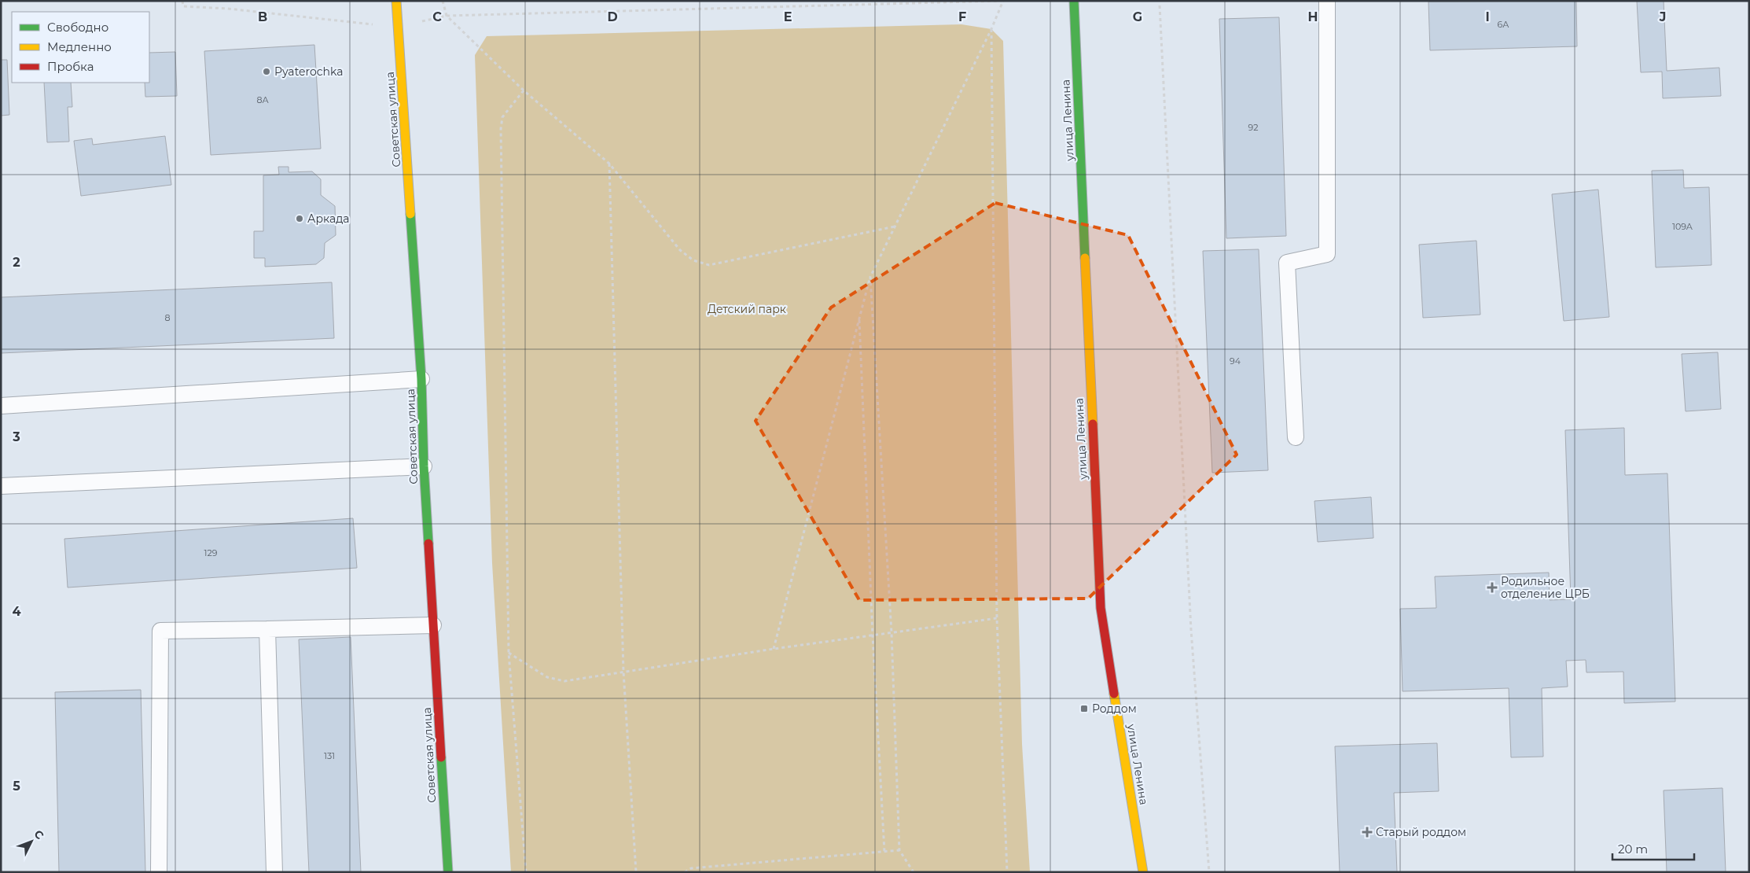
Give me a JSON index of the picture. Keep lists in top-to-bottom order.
{
  "streets": {
    "street": ["Советская улица", "улица Ленина"]
  },
  "parks": ["Детский парк"],
  "places": {
    "other": ["Pyaterochka", "Аркада"],
    "health": ["Родильное отделение ЦРБ", "Старый роддом"],
    "transit": ["Роддом"]
  },
  "house_numbers": [
    "6А",
    "8А",
    "92",
    "109А",
    "8",
    "94",
    "129",
    "131"
  ],
  "legend": ["Свободно", "Медленно", "Пробка"],
  "scale_bar": "20 m",
  "north": "top right",
  "grid": {
    "columns": [
      "B",
      "C",
      "D",
      "E",
      "F",
      "G",
      "H",
      "I",
      "J"
    ],
    "rows": [
      "2",
      "3",
      "4",
      "5"
    ]
  }
}
